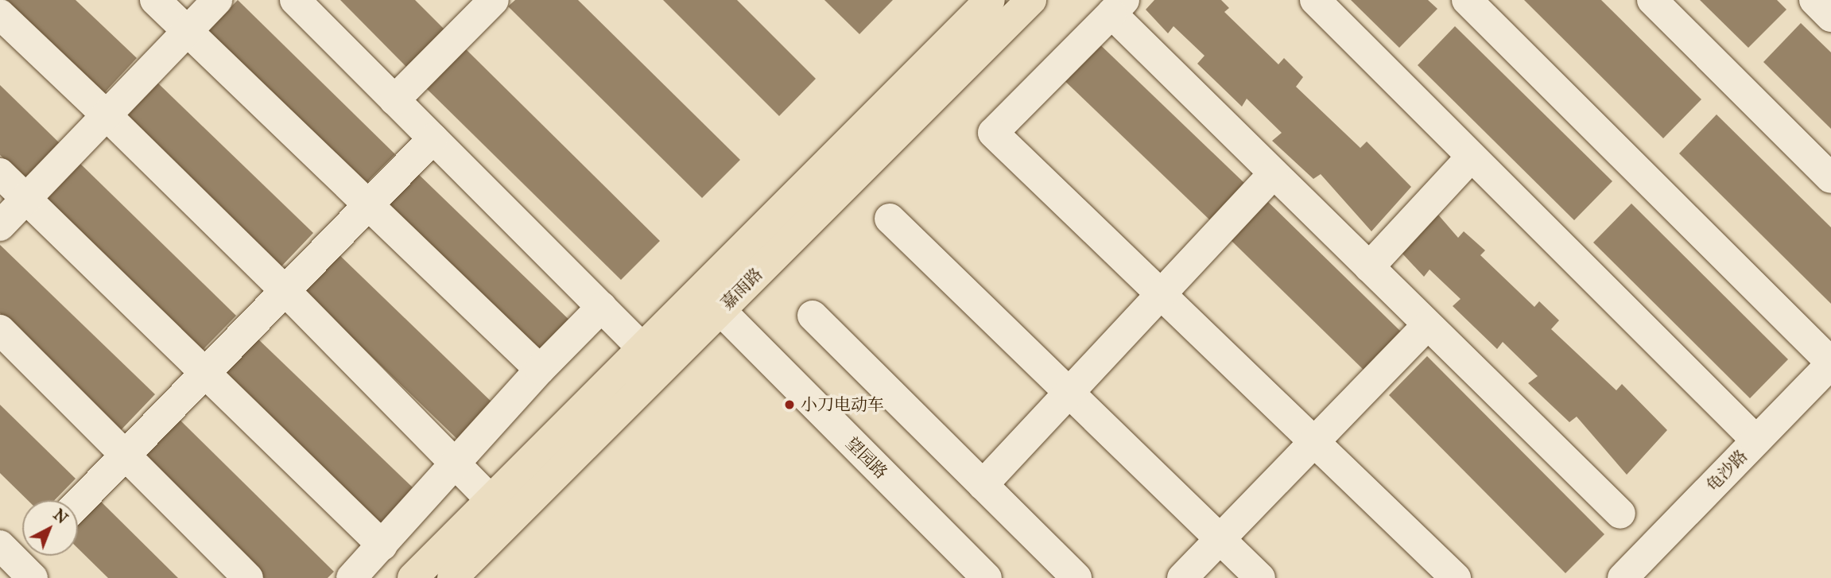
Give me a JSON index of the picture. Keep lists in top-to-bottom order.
{
  "streets": {
    "main road": ["嘉雨路"],
    "street": ["望园路", "龟沙路"]
  },
  "crossings": [
    ["嘉雨路", "望园路"]
  ],
  "places": ["小刀电动车"],
  "north": "top right"
}
